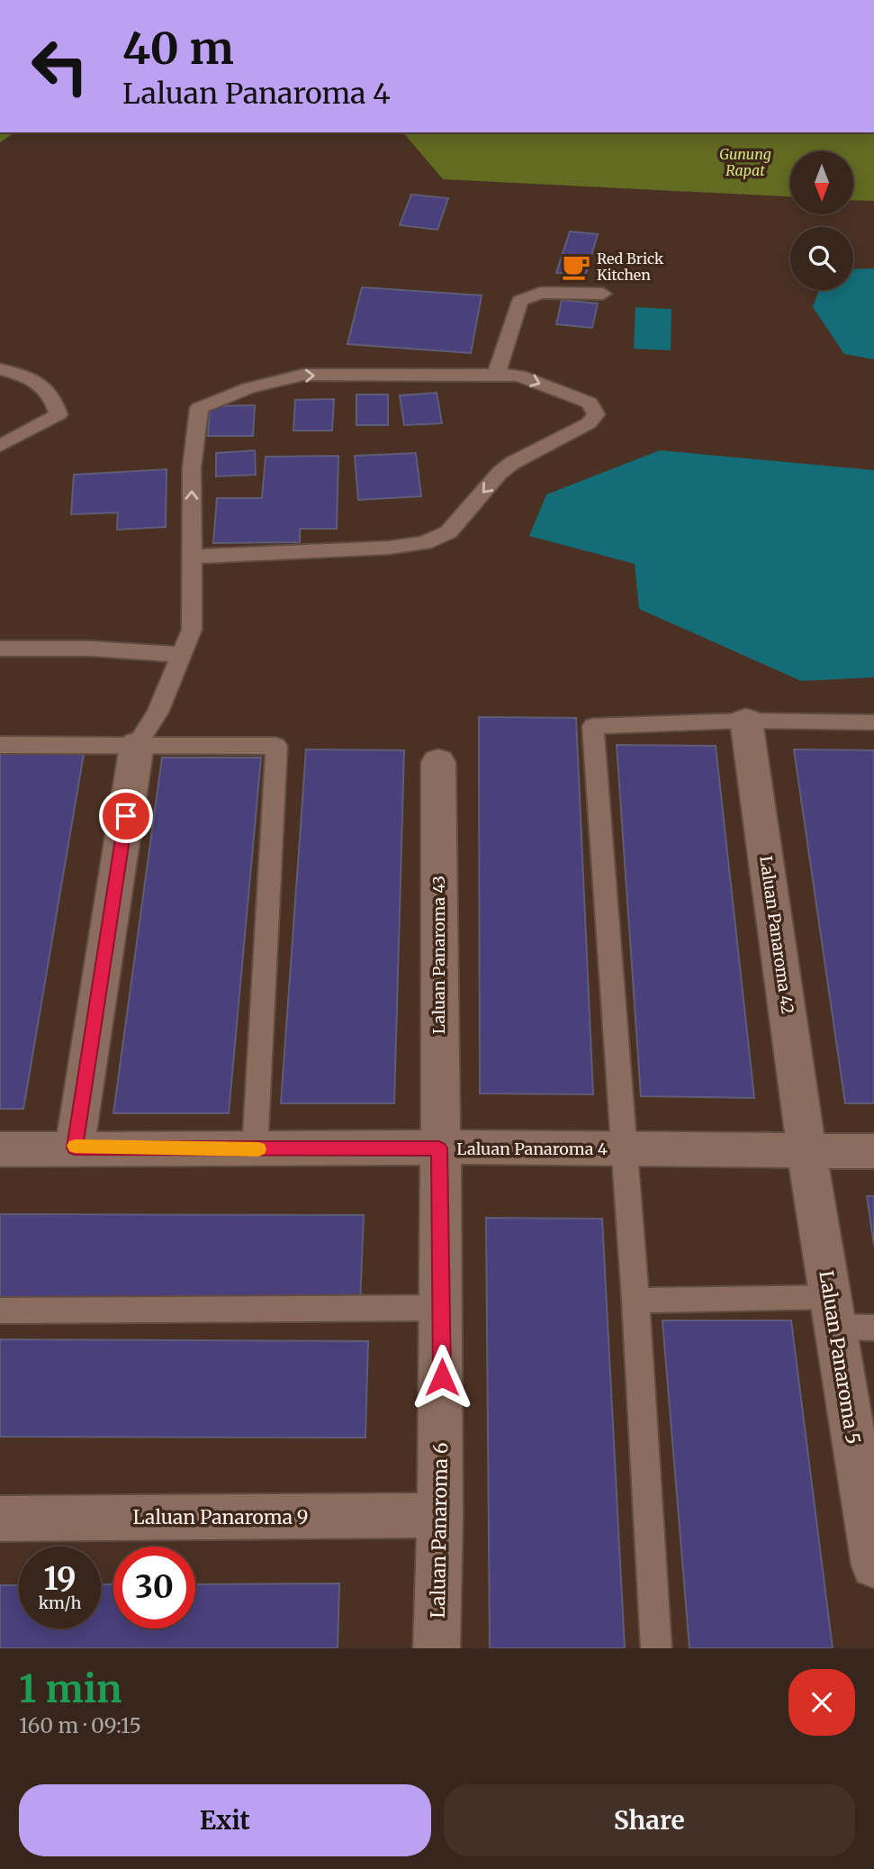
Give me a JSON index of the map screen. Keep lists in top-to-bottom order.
{
  "streets": {
    "street": [
      "Laluan Panaroma 42",
      "Laluan Panaroma 43",
      "Laluan Panaroma 4",
      "Laluan Panaroma 5",
      "Laluan Panaroma 9",
      "Laluan Panaroma 6"
    ]
  },
  "crossings": [
    ["Laluan Panaroma 42", "Laluan Panaroma 4"],
    ["Laluan Panaroma 42", "Laluan Panaroma 5"],
    ["Laluan Panaroma 43", "Laluan Panaroma 4"],
    ["Laluan Panaroma 43", "Laluan Panaroma 6"],
    ["Laluan Panaroma 4", "Laluan Panaroma 5"],
    ["Laluan Panaroma 4", "Laluan Panaroma 6"],
    ["Laluan Panaroma 9", "Laluan Panaroma 6"]
  ],
  "parks": ["Gunung Rapat"],
  "places": {
    "cafe": ["Red Brick Kitchen"]
  },
  "north": "bottom",
  "page": {
    "turn": ["40 m", "Laluan Panaroma 4"],
    "speed": "19 km/h",
    "limit": "30",
    "heading": ["1 min", "160 m · 09:15"],
    "buttons": ["Exit", "Share"]
  }
}
